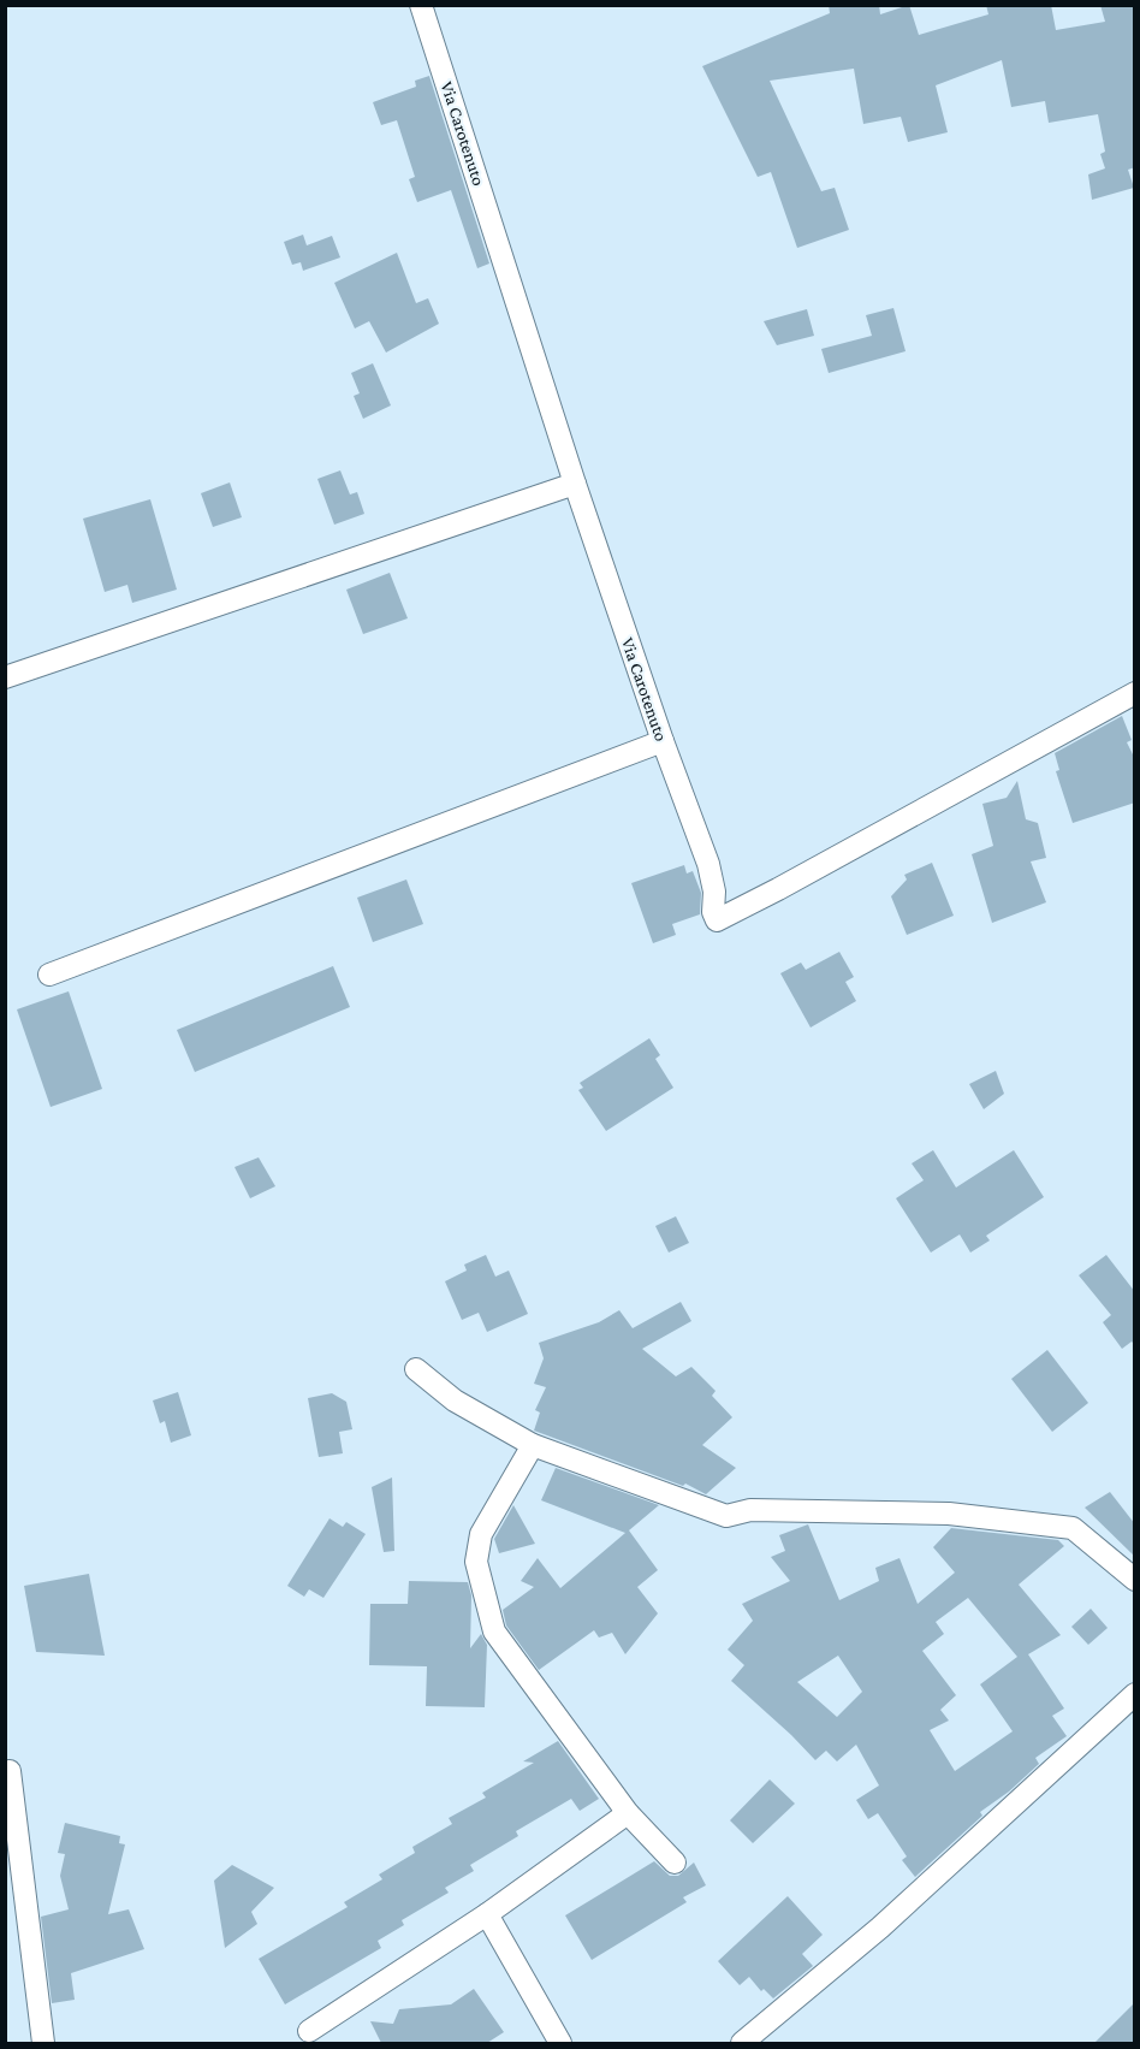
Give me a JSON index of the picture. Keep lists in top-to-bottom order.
{
  "streets": {
    "street": ["Via Carotenuto"]
  }
}
